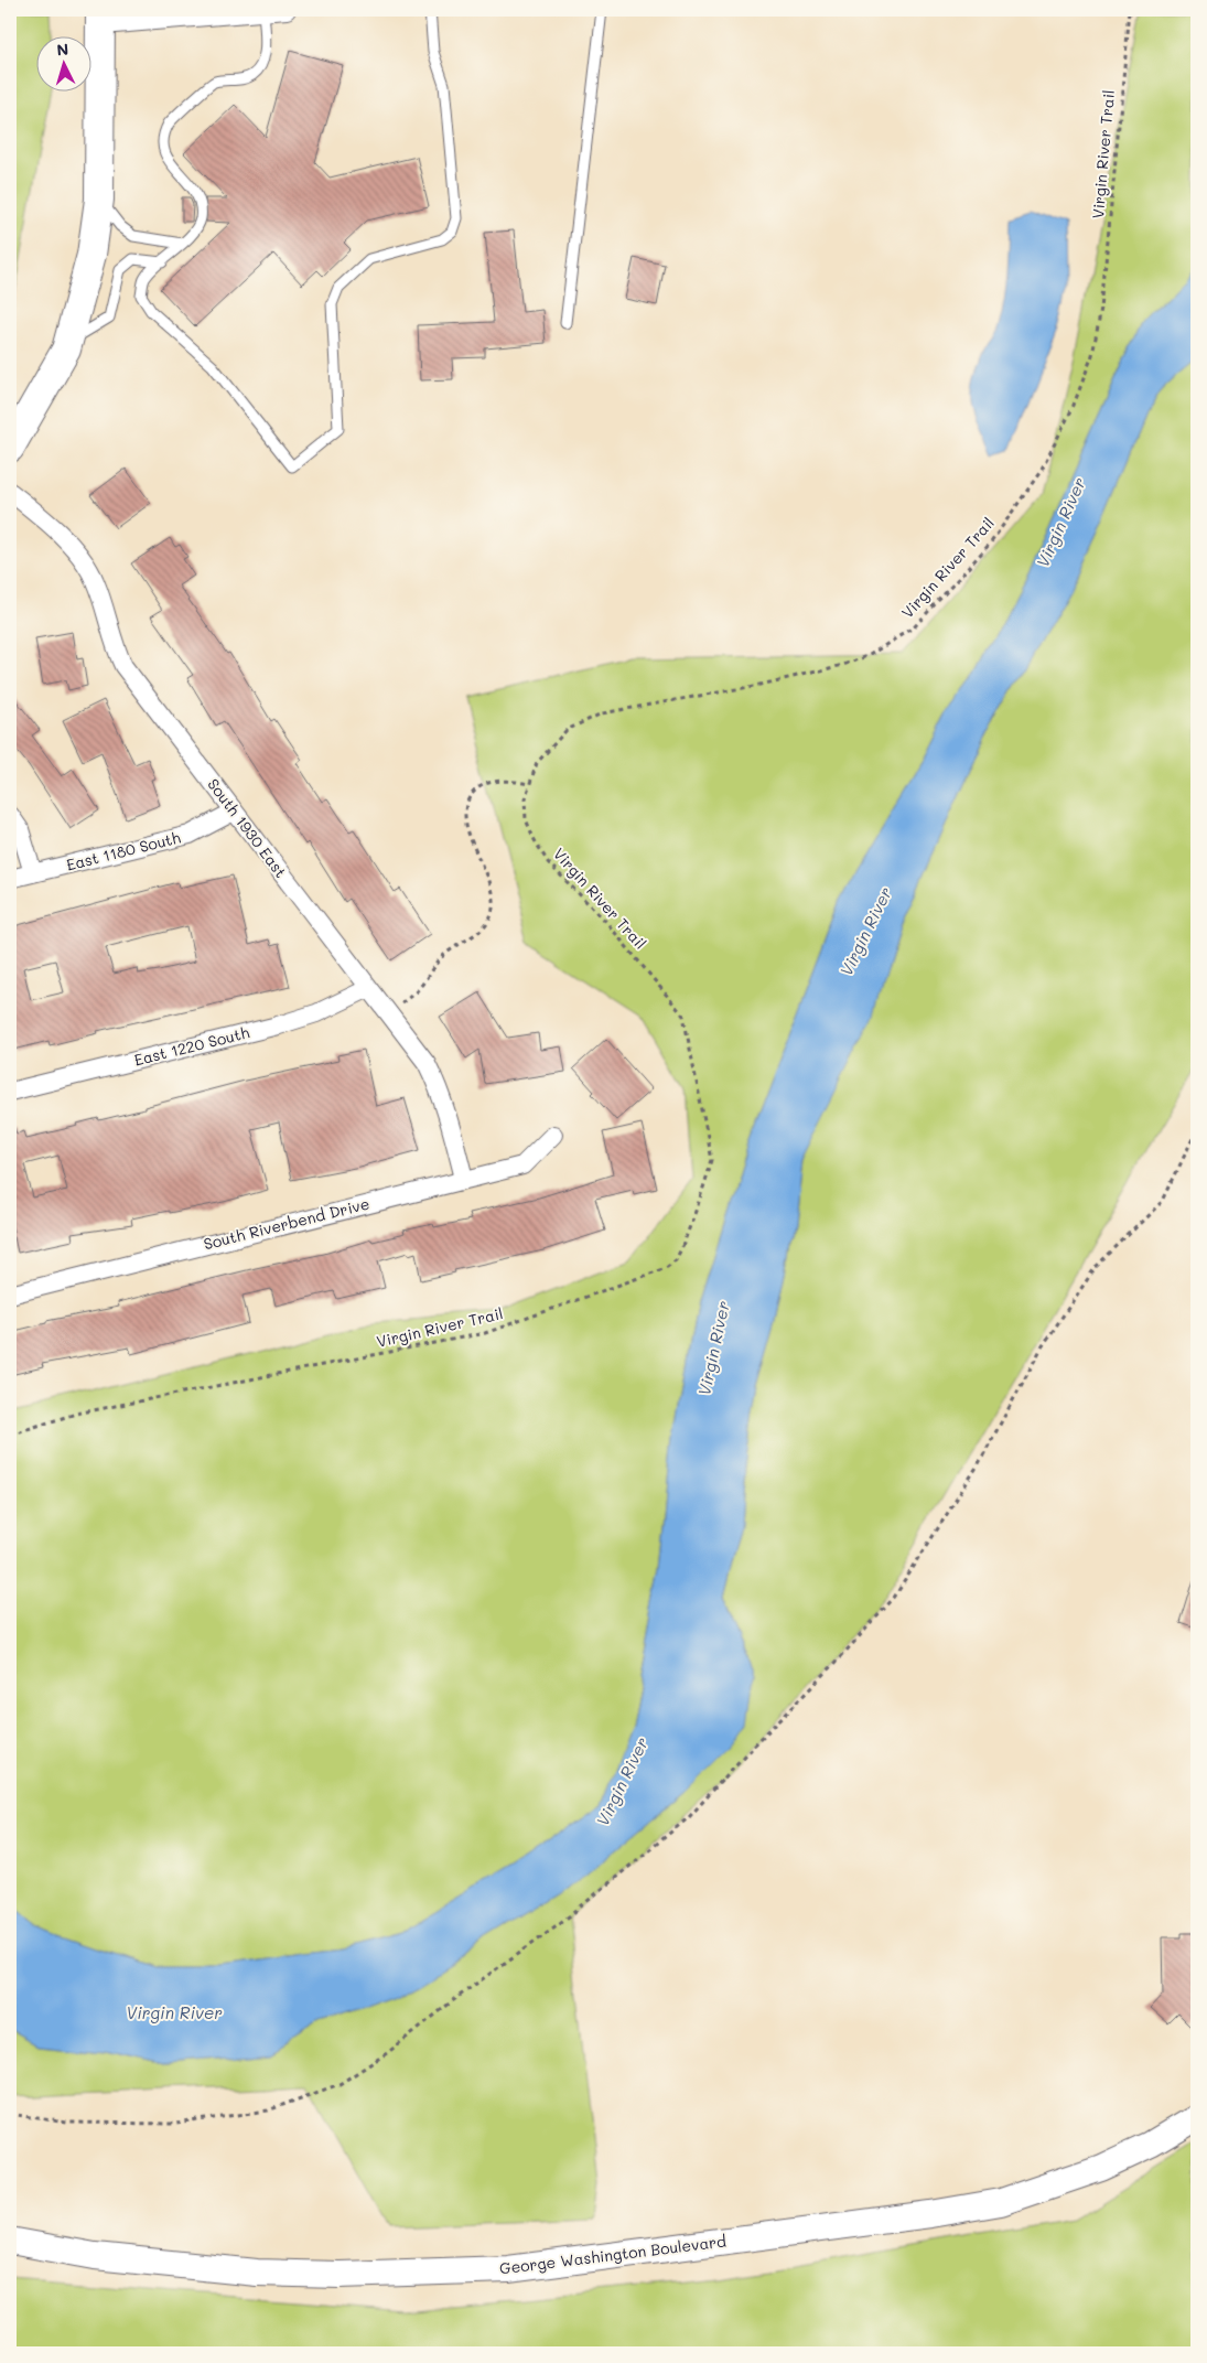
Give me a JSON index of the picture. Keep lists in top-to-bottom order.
{
  "streets": {
    "main road": ["George Washington Boulevard"],
    "street": [
      "South 1930 East",
      "East 1180 South",
      "East 1220 South",
      "South Riverbend Drive"
    ],
    "path": ["Virgin River Trail"]
  },
  "crossings": [
    ["South 1930 East", "East 1180 South"],
    ["South 1930 East", "East 1220 South"],
    ["South 1930 East", "South Riverbend Drive"]
  ],
  "water": ["Virgin River"],
  "north": "top"
}
